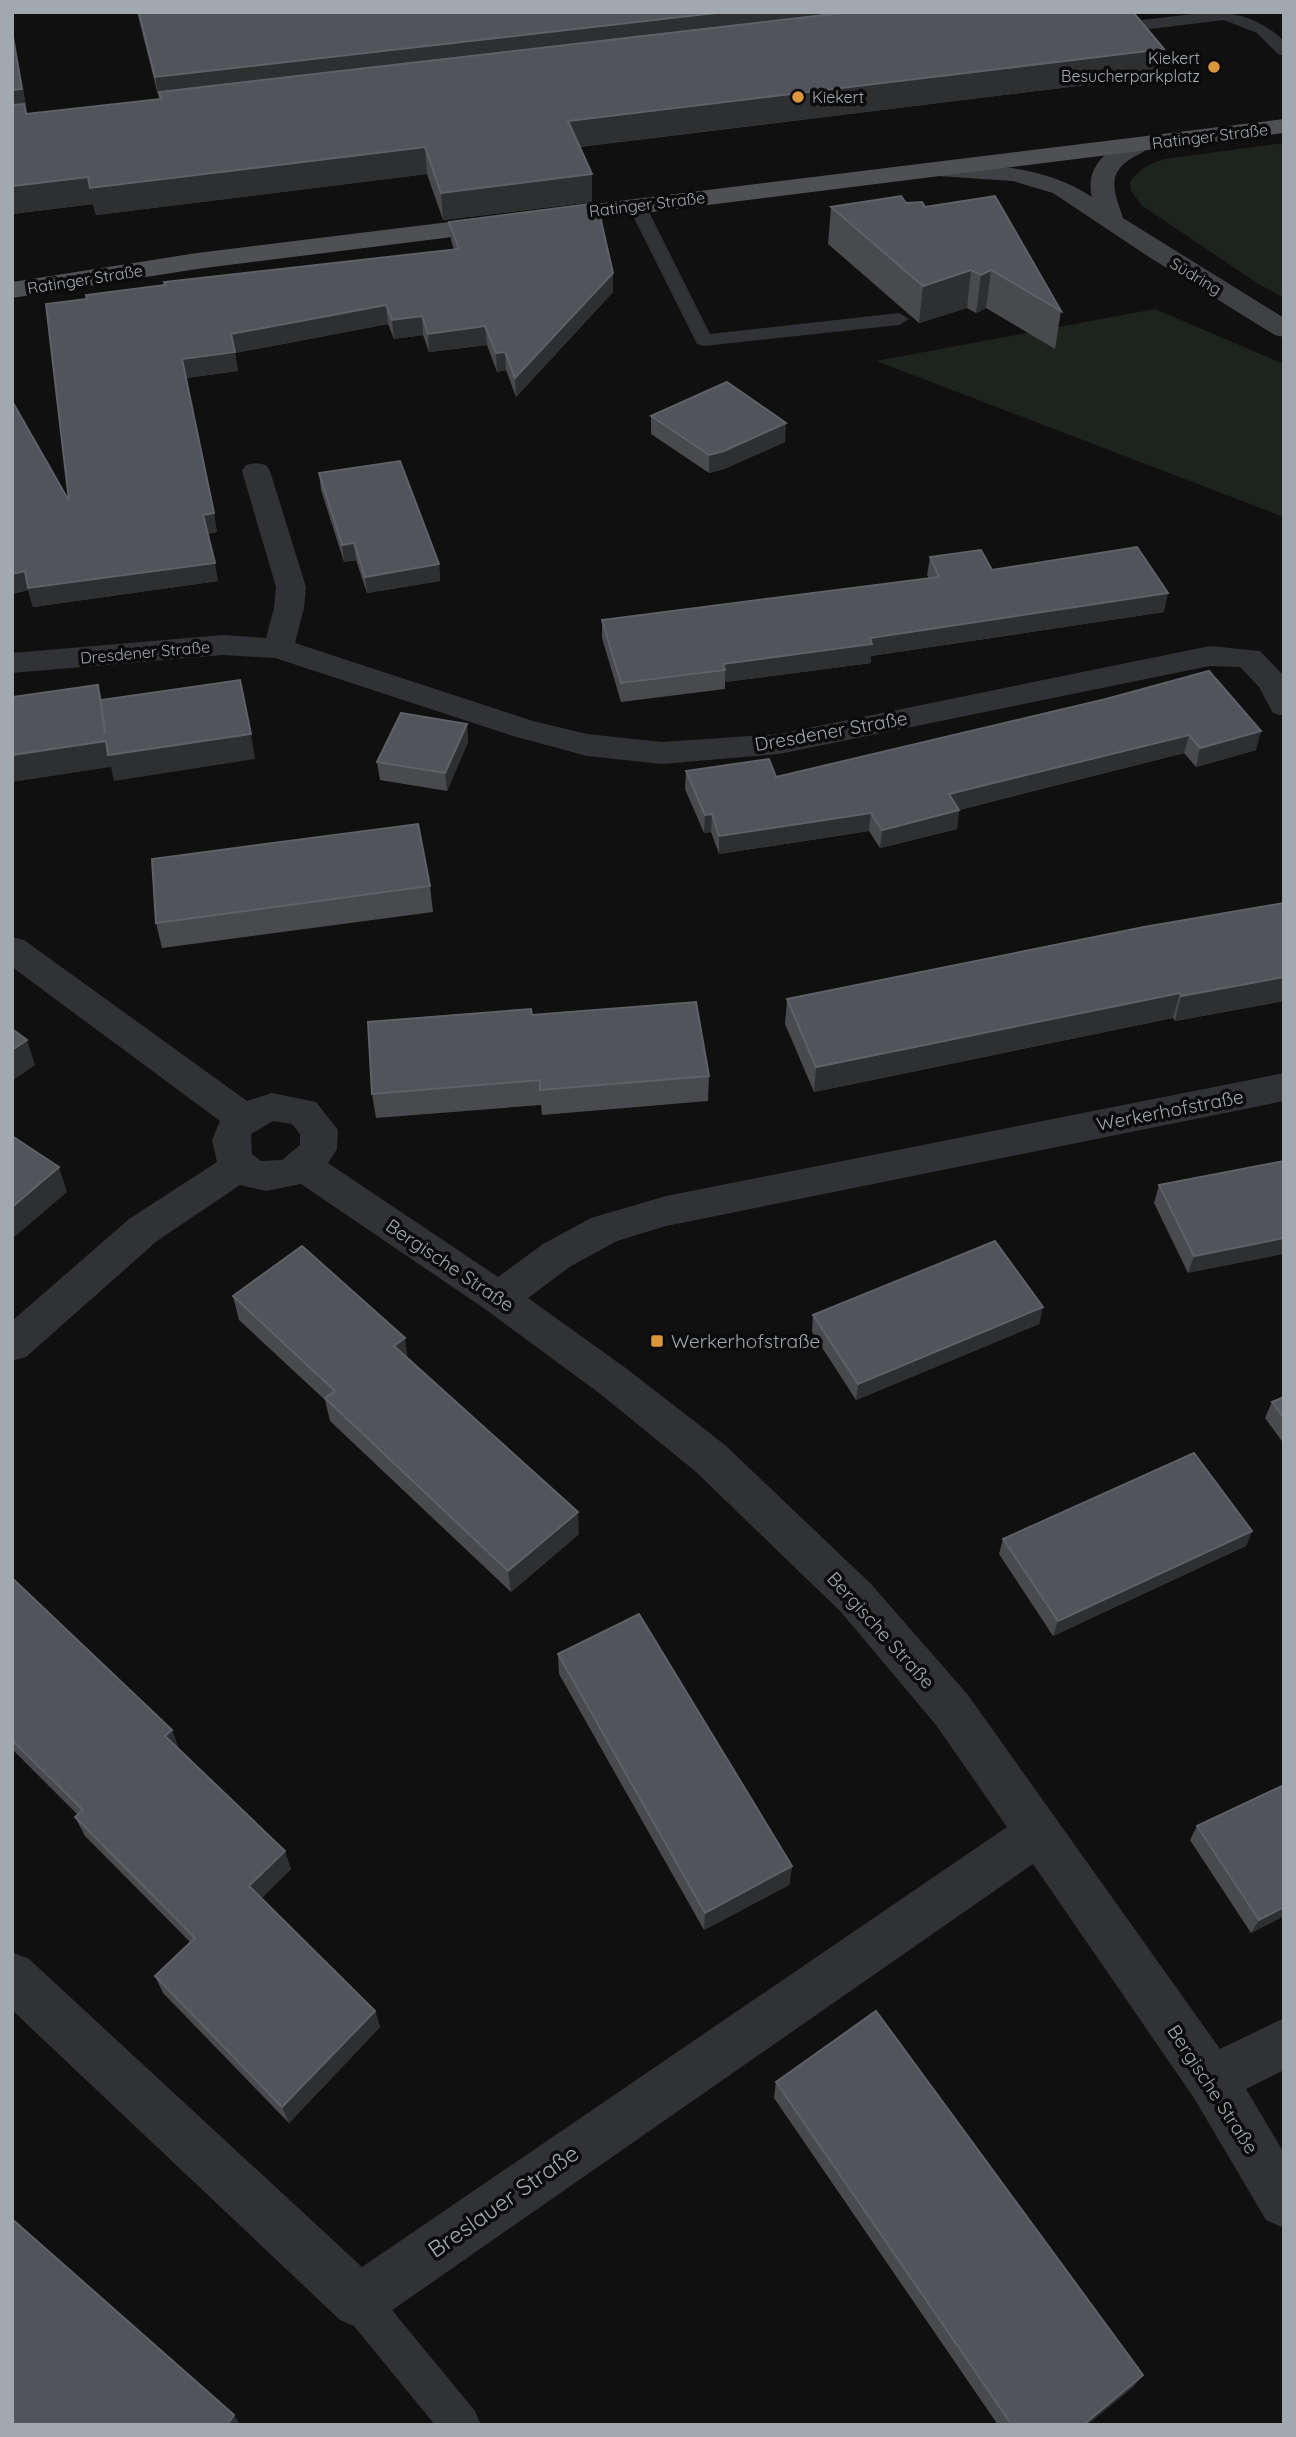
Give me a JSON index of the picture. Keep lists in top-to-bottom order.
{
  "streets": {
    "main road": ["Ratinger Straße"],
    "street": [
      "Südring",
      "Dresdener Straße",
      "Werkerhofstraße",
      "Bergische Straße",
      "Breslauer Straße"
    ]
  },
  "crossings": [
    ["Ratinger Straße", "Südring"],
    ["Werkerhofstraße", "Bergische Straße"],
    ["Bergische Straße", "Breslauer Straße"]
  ],
  "places": {
    "other": ["Kiekert Besucherparkplatz", "Kiekert"],
    "transit": ["Werkerhofstraße"]
  }
}
